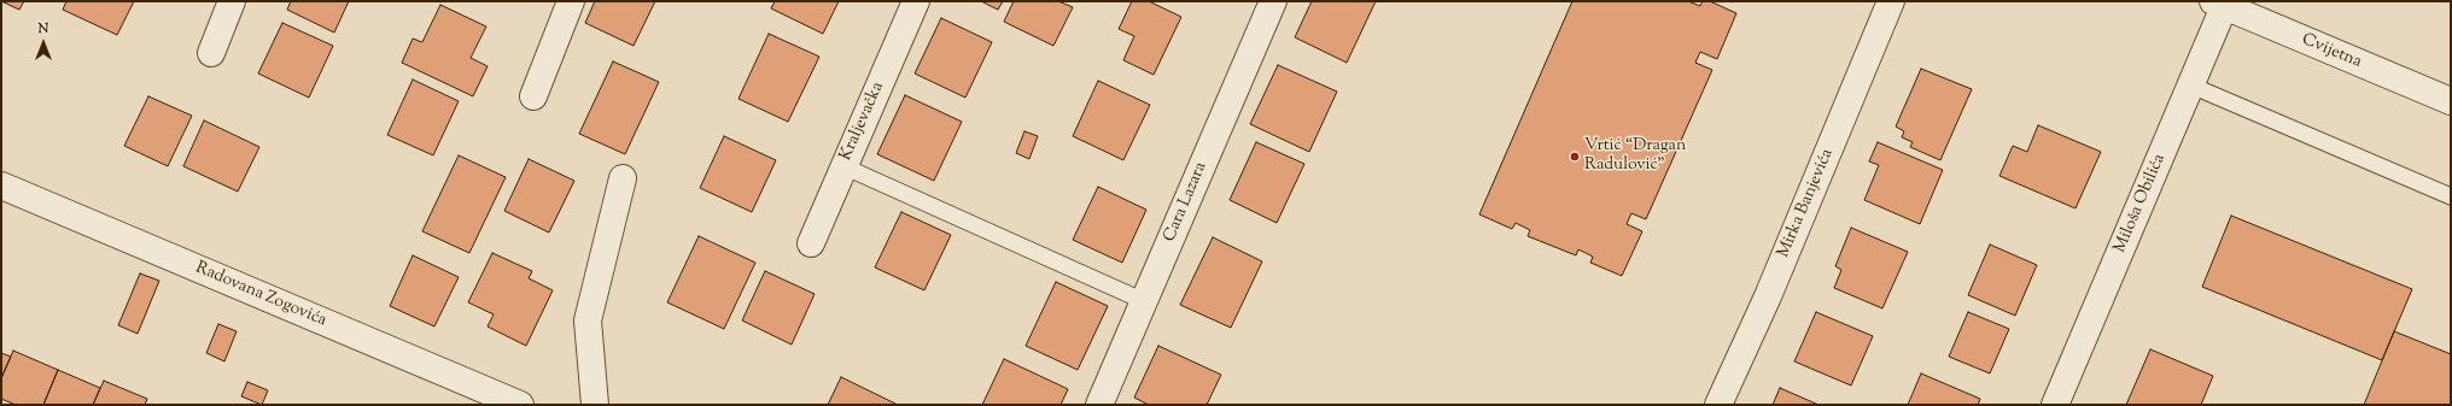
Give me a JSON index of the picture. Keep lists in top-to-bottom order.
{
  "streets": {
    "street": [
      "Cvijetna",
      "Kraljevačka",
      "Cara Lazara",
      "Mirka Banjevića",
      "Miloša Obilića",
      "Radovana Zogovića"
    ]
  },
  "crossings": [
    ["Cvijetna", "Miloša Obilića"]
  ],
  "places": ["Vrtić “Dragan Radulović”"],
  "north": "top"
}
